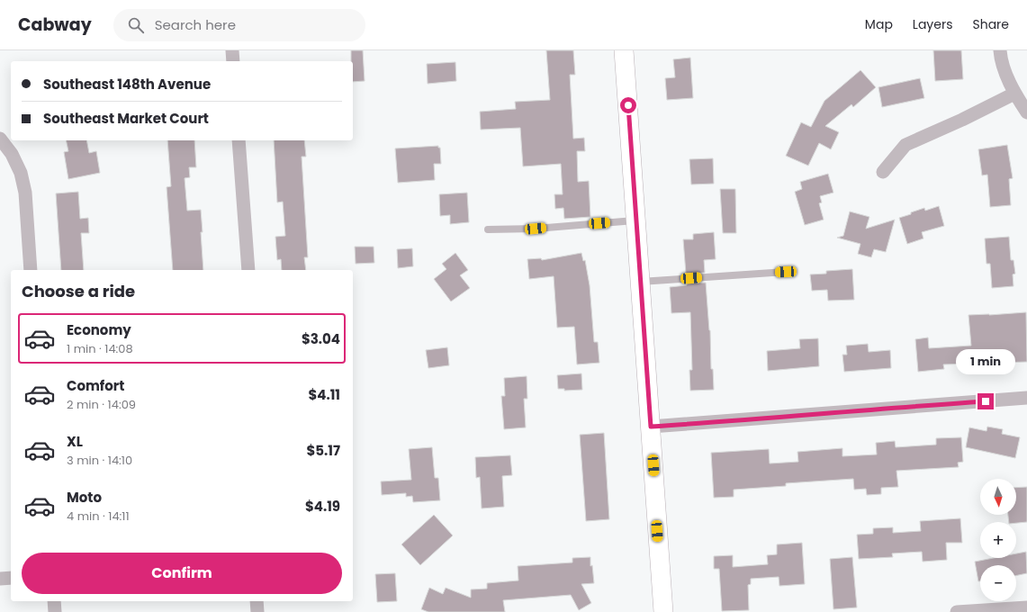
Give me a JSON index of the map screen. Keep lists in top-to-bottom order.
{
  "north": "bottom",
  "page": {
    "header": "Cabway",
    "search": "Search here",
    "nav": ["Map", "Layers", "Share"],
    "banner": ["Southeast 148th Avenue", "Southeast Market Court"],
    "heading": "Choose a ride",
    "list": [
      {
        "name": "Economy",
        "note": "1 min · 14:08",
        "value": "$3.04"
      },
      {
        "name": "Comfort",
        "note": "2 min · 14:09",
        "value": "$4.11"
      },
      {
        "name": "XL",
        "note": "3 min · 14:10",
        "value": "$5.17"
      },
      {
        "name": "Moto",
        "note": "4 min · 14:11",
        "value": "$4.19"
      }
    ],
    "bubble": "1 min",
    "map_buttons": ["+", "−"],
    "buttons": "Confirm"
  }
}
